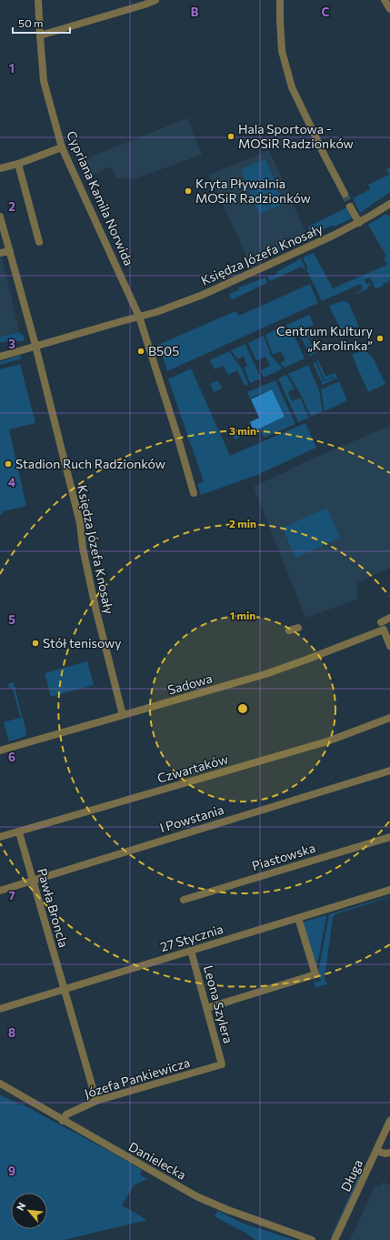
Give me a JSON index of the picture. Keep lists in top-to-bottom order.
{
  "streets": {
    "street": [
      "Cypriana Kamila Norwida",
      "Księdza Józefa Knosały",
      "Sadowa",
      "Czwartaków",
      "I Powstania",
      "Piastowska",
      "Pawła Broncla",
      "27 Stycznia",
      "Leona Szylera",
      "Józefa Pankiewicza",
      "Danielecka",
      "Długa"
    ]
  },
  "crossings": [
    ["Cypriana Kamila Norwida", "Księdza Józefa Knosały"],
    ["Księdza Józefa Knosały", "Sadowa"],
    ["Czwartaków", "Pawła Broncla"],
    ["I Powstania", "Pawła Broncla"],
    ["Pawła Broncla", "27 Stycznia"],
    ["Pawła Broncla", "Józefa Pankiewicza"],
    ["27 Stycznia", "Leona Szylera"],
    ["Leona Szylera", "Józefa Pankiewicza"],
    ["Józefa Pankiewicza", "Danielecka"]
  ],
  "places": [
    "Hala Sportowa - MOSiR Radzionków",
    "Kryta Pływalnia MOSiR Radzionków",
    "Centrum Kultury „Karolinka”",
    "B505",
    "Stadion Ruch Radzionków",
    "Stół tenisowy"
  ],
  "scale_bar": "50 m",
  "north": "top left",
  "grid": {
    "columns": ["B", "C"],
    "rows": [
      "1",
      "2",
      "3",
      "4",
      "5",
      "6",
      "7",
      "8",
      "9"
    ]
  },
  "rings": ["3 min", "2 min", "1 min"]
}
